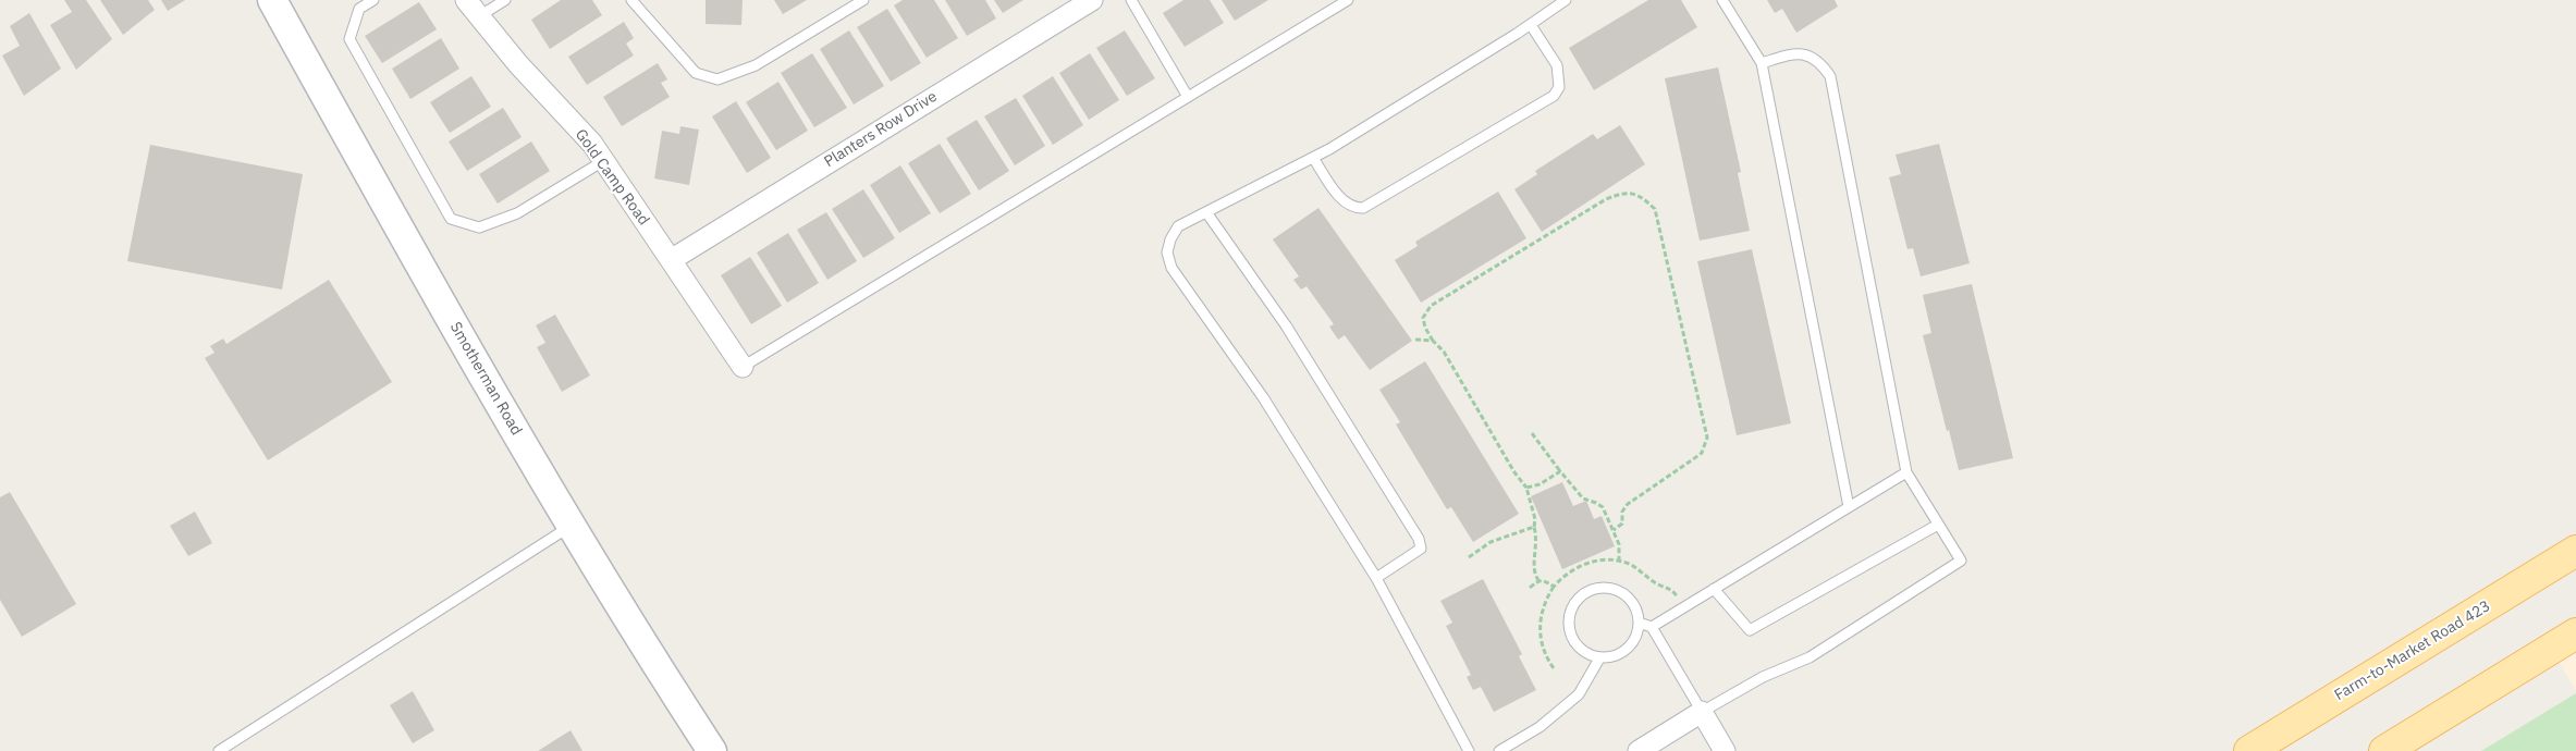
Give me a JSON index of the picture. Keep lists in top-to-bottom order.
{
  "streets": {
    "main road": ["Farm-to-Market Road 423"],
    "street": ["Planters Row Drive", "Gold Camp Road", "Smotherman Road"]
  },
  "crossings": [
    ["Planters Row Drive", "Gold Camp Road"]
  ]
}
